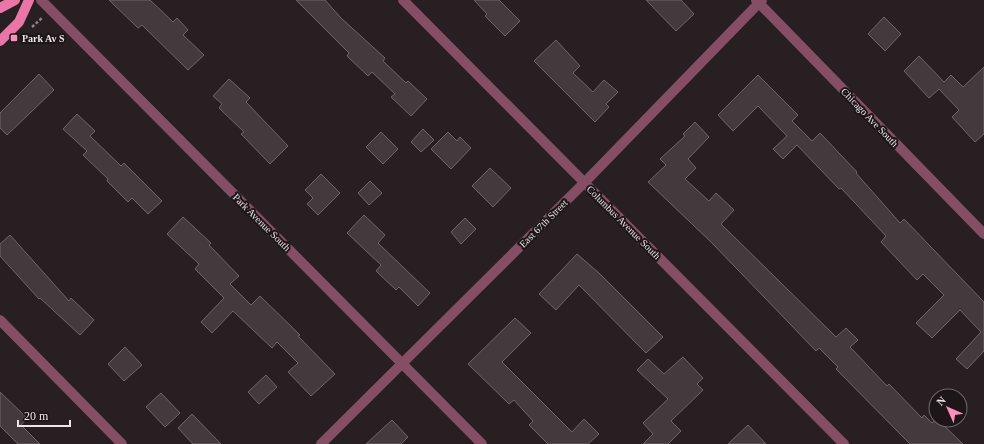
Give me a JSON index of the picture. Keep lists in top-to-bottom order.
{
  "streets": {
    "street": [
      "Chicago Ave South",
      "Park Avenue South",
      "Columbus Avenue South",
      "East 67th Street"
    ]
  },
  "crossings": [
    ["Chicago Ave South", "East 67th Street"],
    ["Park Avenue South", "East 67th Street"],
    ["Columbus Avenue South", "East 67th Street"]
  ],
  "places": {
    "transit": ["Park Av S"]
  },
  "scale_bar": "20 m",
  "north": "top left"
}
